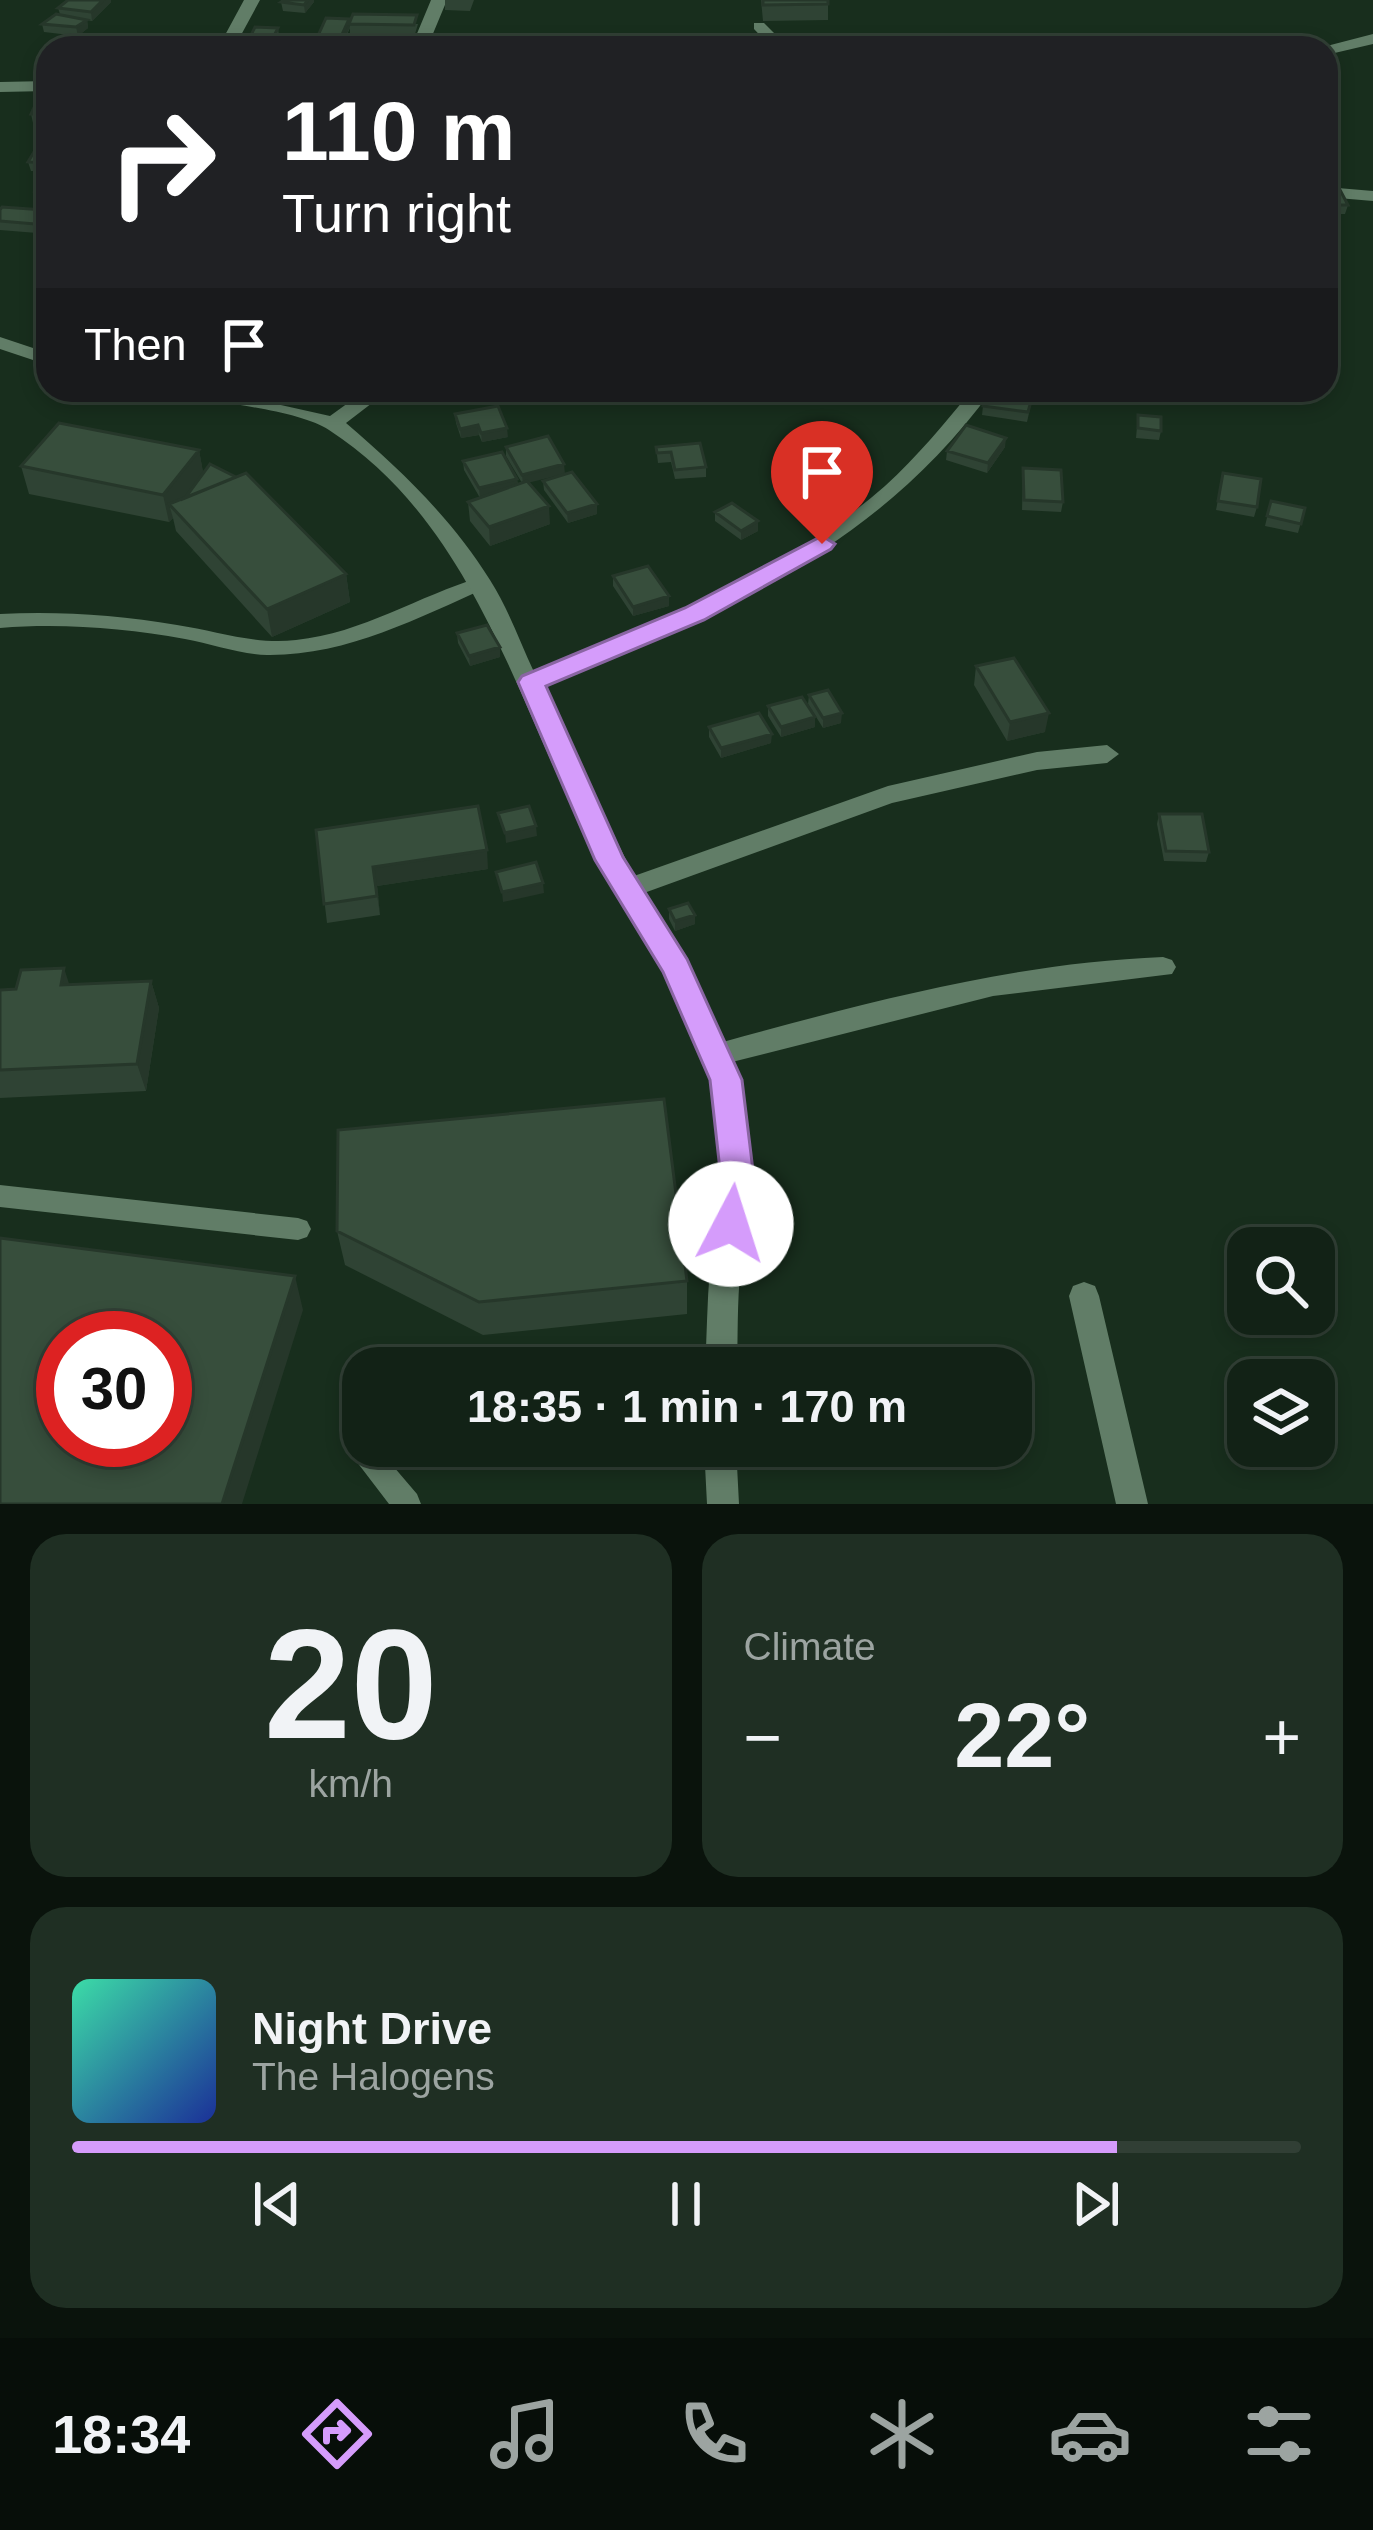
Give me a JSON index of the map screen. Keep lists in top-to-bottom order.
{
  "page": {
    "turn": ["110 m", "Turn right"],
    "then": "Then",
    "limit": "30",
    "trip": "18:35 · 1 min · 170 m",
    "tile": [
      ["20", "km/h"],
      "Climate"
    ],
    "heat": ["−", "22°", "+"],
    "song": ["Night Drive", "The Halogens"],
    "tabs": "18:34"
  }
}
